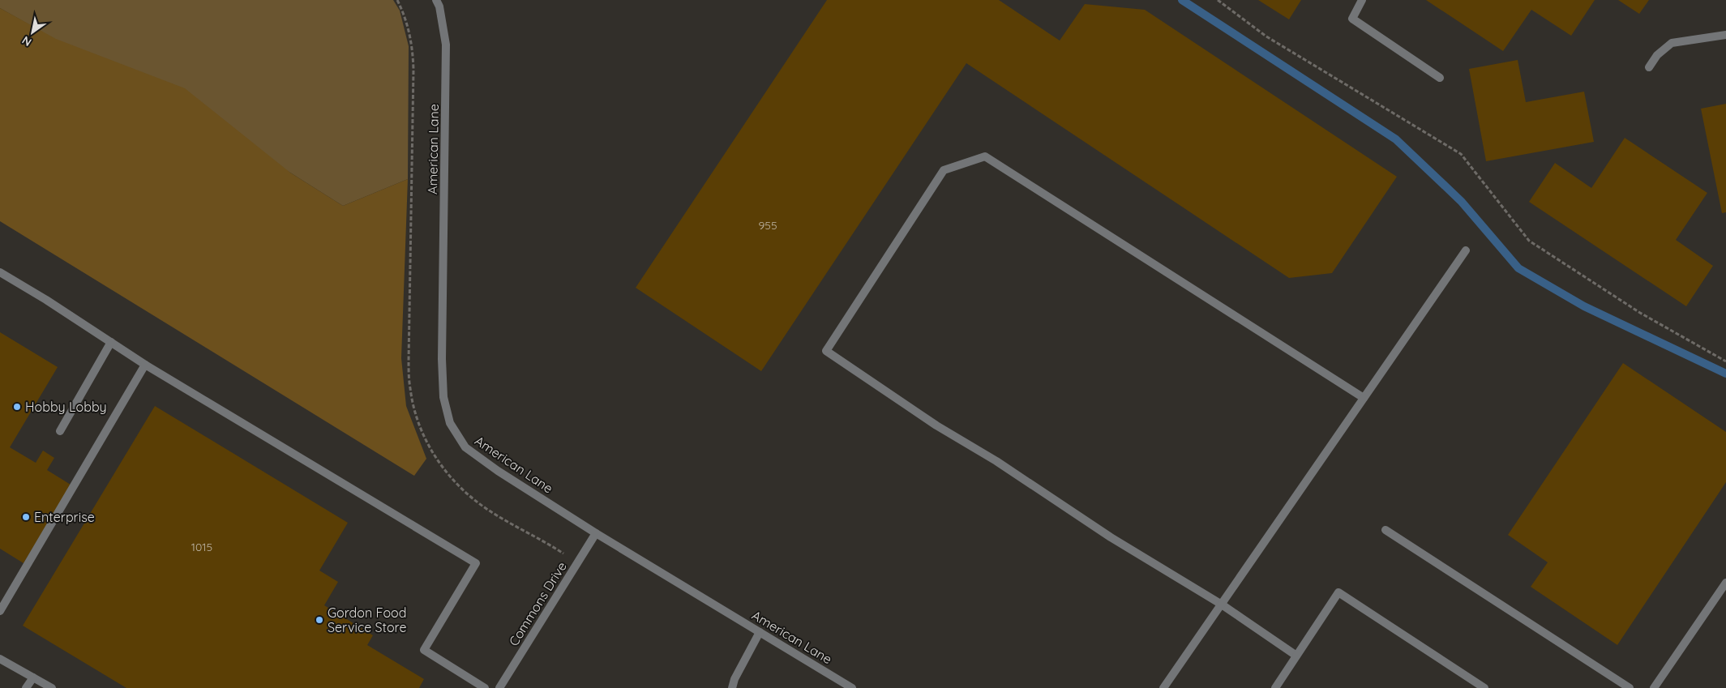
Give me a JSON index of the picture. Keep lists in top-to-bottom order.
{
  "streets": {
    "street": ["American Lane", "Commons Drive"]
  },
  "crossings": [
    ["American Lane", "Commons Drive"]
  ],
  "places": ["Hobby Lobby", "Enterprise", "Gordon Food Service Store"],
  "house_numbers": ["955", "1015"],
  "north": "bottom left"
}
